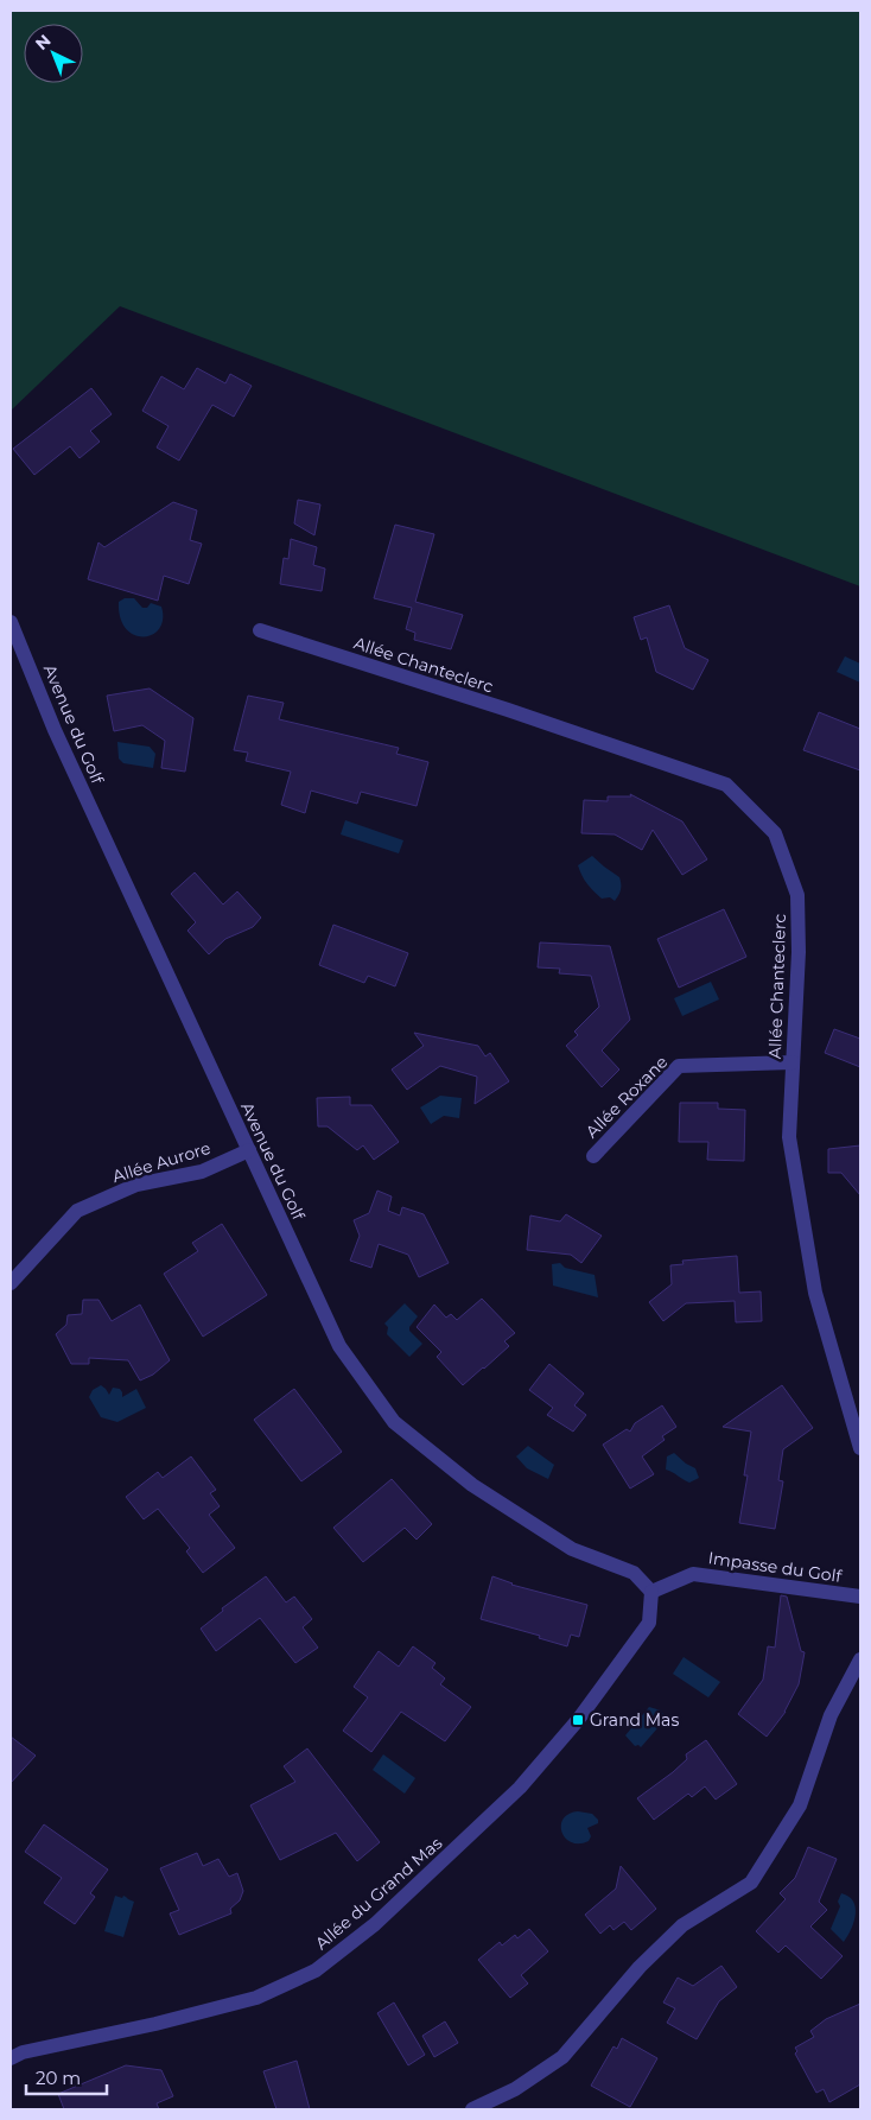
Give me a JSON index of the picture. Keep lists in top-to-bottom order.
{
  "streets": {
    "street": [
      "Allée Chanteclerc",
      "Avenue du Golf",
      "Allée Roxane",
      "Allée Aurore",
      "Impasse du Golf",
      "Allée du Grand Mas"
    ]
  },
  "crossings": [
    ["Allée Chanteclerc", "Allée Roxane"],
    ["Avenue du Golf", "Allée Aurore"],
    ["Avenue du Golf", "Impasse du Golf"],
    ["Avenue du Golf", "Allée du Grand Mas"],
    ["Impasse du Golf", "Allée du Grand Mas"]
  ],
  "places": {
    "transit": ["Grand Mas"]
  },
  "scale_bar": "20 m",
  "north": "top left"
}
